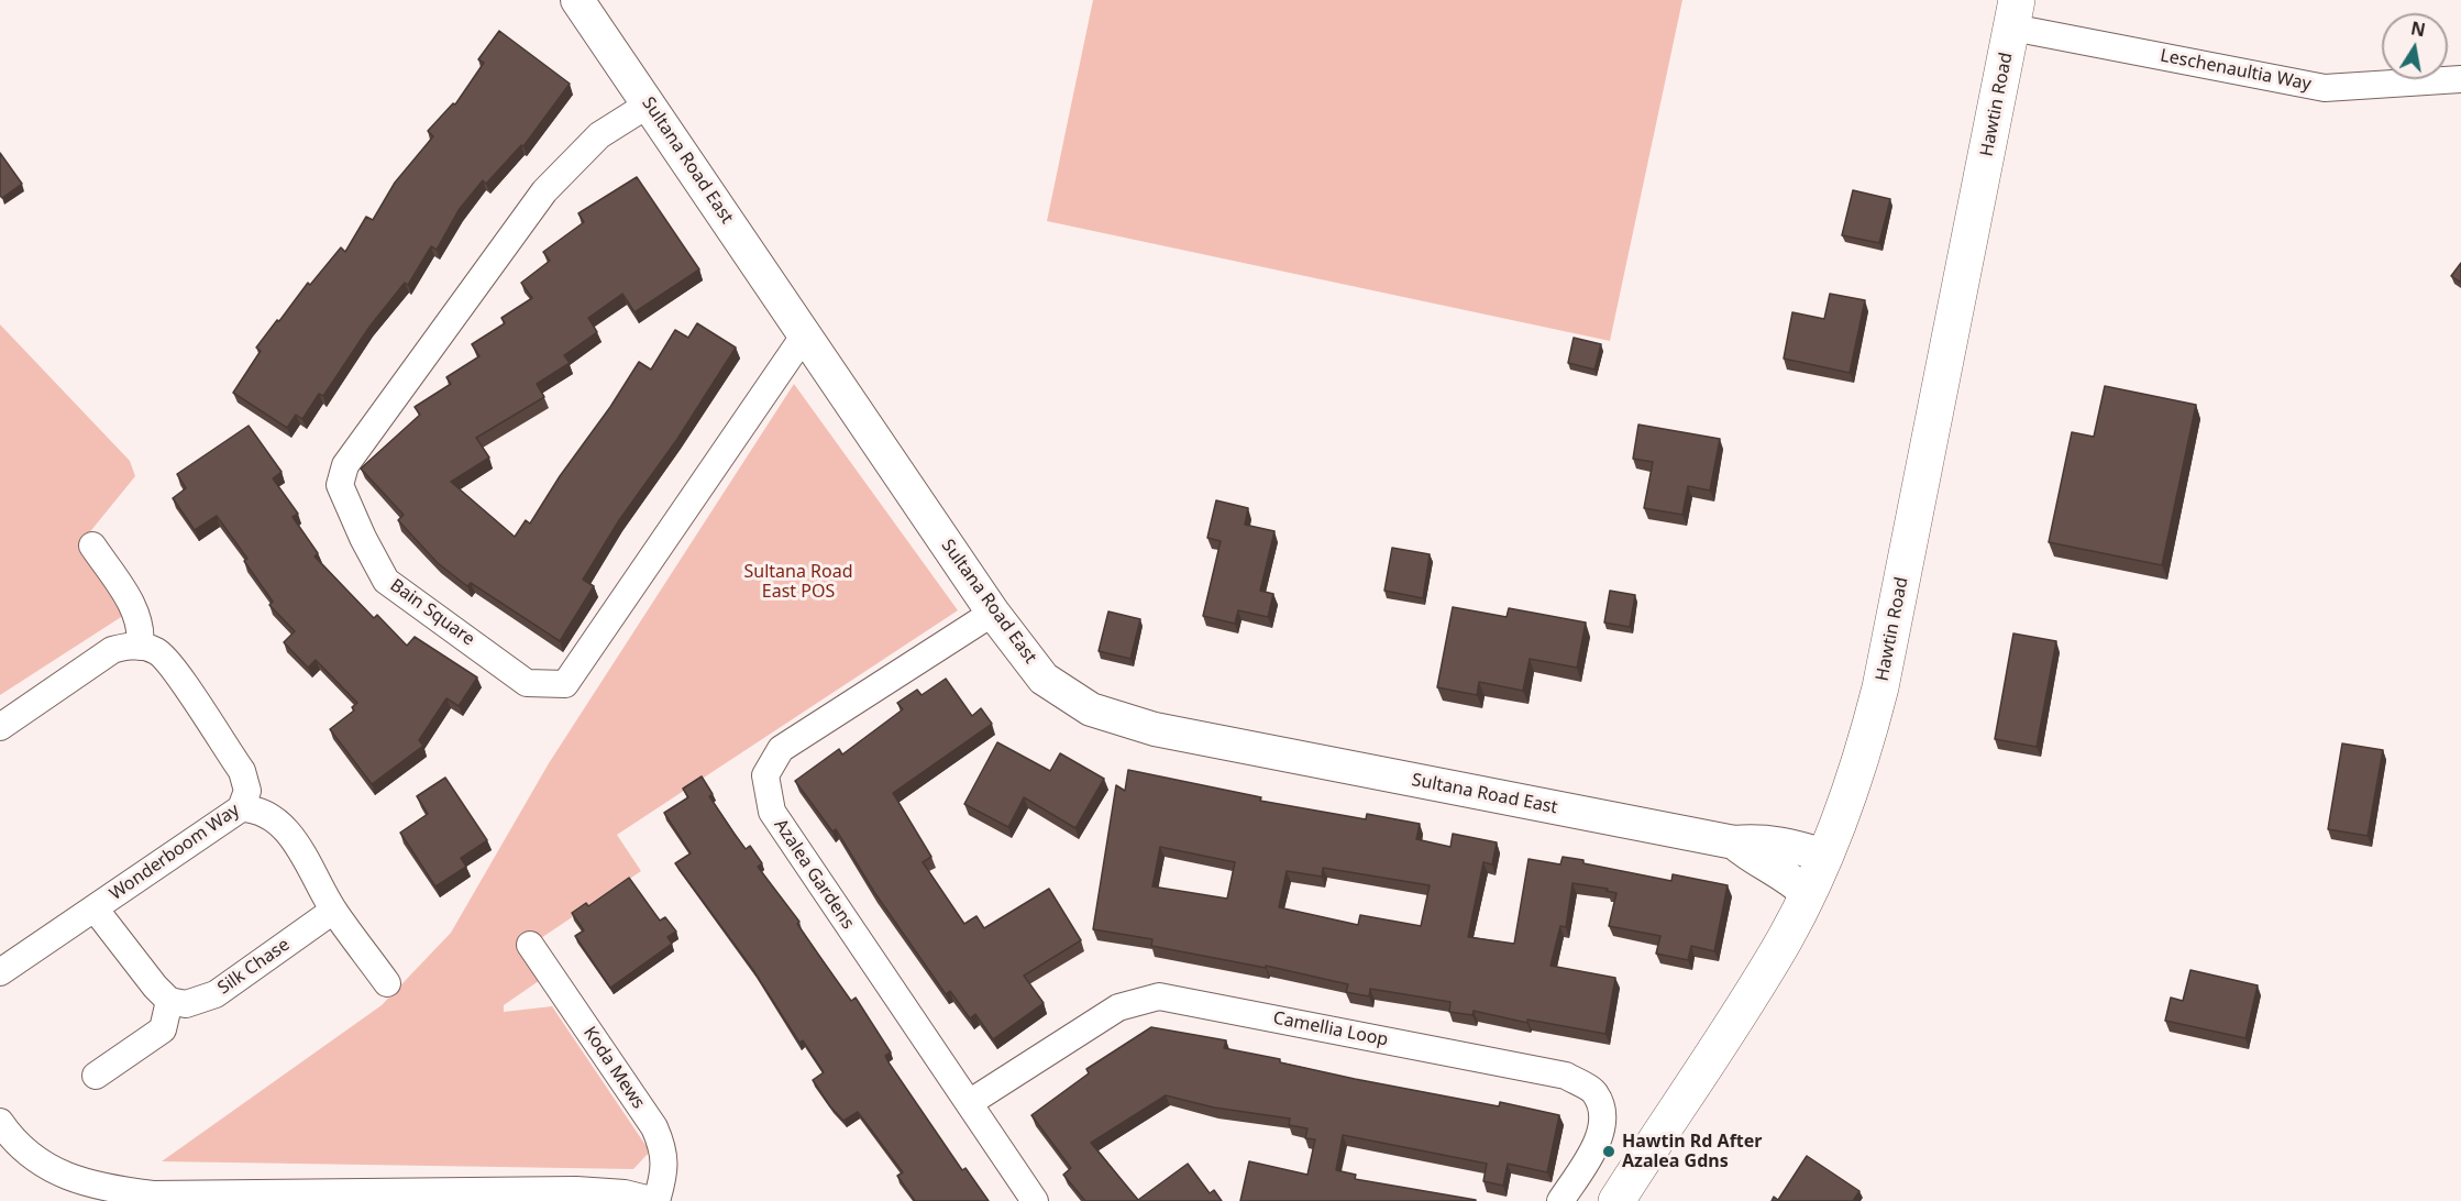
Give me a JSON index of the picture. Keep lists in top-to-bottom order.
{
  "streets": {
    "main road": ["Hawtin Road"],
    "street": [
      "Leschenaultia Way",
      "Sultana Road East",
      "Bain Square",
      "Wonderboom Way",
      "Azalea Gardens",
      "Silk Chase",
      "Camellia Loop",
      "Koda Mews"
    ]
  },
  "crossings": [
    ["Leschenaultia Way", "Hawtin Road"],
    ["Hawtin Road", "Sultana Road East"],
    ["Sultana Road East", "Bain Square"],
    ["Sultana Road East", "Azalea Gardens"],
    ["Azalea Gardens", "Camellia Loop"]
  ],
  "parks": ["Sultana Road East POS"],
  "places": ["Hawtin Rd After Azalea Gdns"],
  "north": "top"
}
